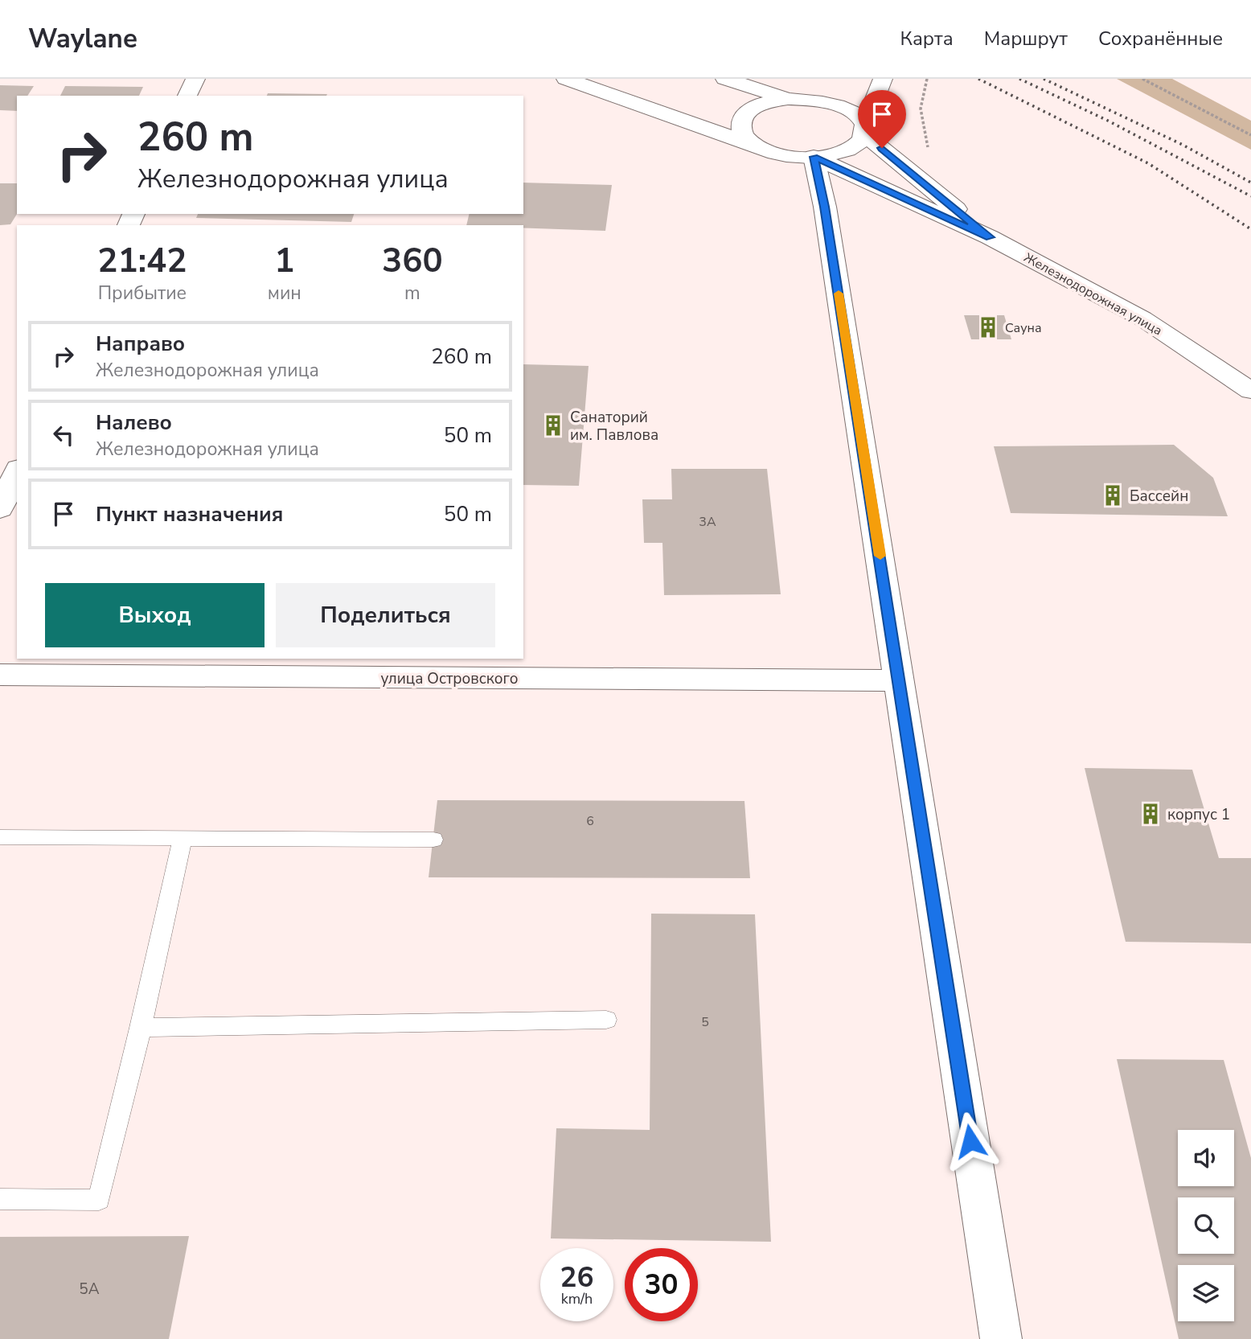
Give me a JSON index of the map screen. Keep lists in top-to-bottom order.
{
  "streets": {
    "street": ["Железнодорожная улица", "улица Островского"]
  },
  "places": {
    "building": [
      "Сауна",
      "Санаторий им. Павлова",
      "Бассейн",
      "корпус 1"
    ]
  },
  "house_numbers": [
    "3А",
    "6",
    "5",
    "5А"
  ],
  "page": {
    "header": "Waylane",
    "nav": ["Карта", "Маршрут", "Сохранённые"],
    "turn": ["260 m", "Железнодорожная улица"],
    "eta": [
      "21:42",
      "Прибытие",
      "1",
      "мин",
      "360",
      "m"
    ],
    "list": [
      {
        "name": "Направо",
        "note": "Железнодорожная улица",
        "value": "260 m"
      },
      {
        "name": "Налево",
        "note": "Железнодорожная улица",
        "value": "50 m"
      },
      {
        "name": "Пункт назначения",
        "value": "50 m"
      }
    ],
    "buttons": ["Выход", "Поделиться"],
    "speed": "26 km/h",
    "limit": "30"
  }
}
